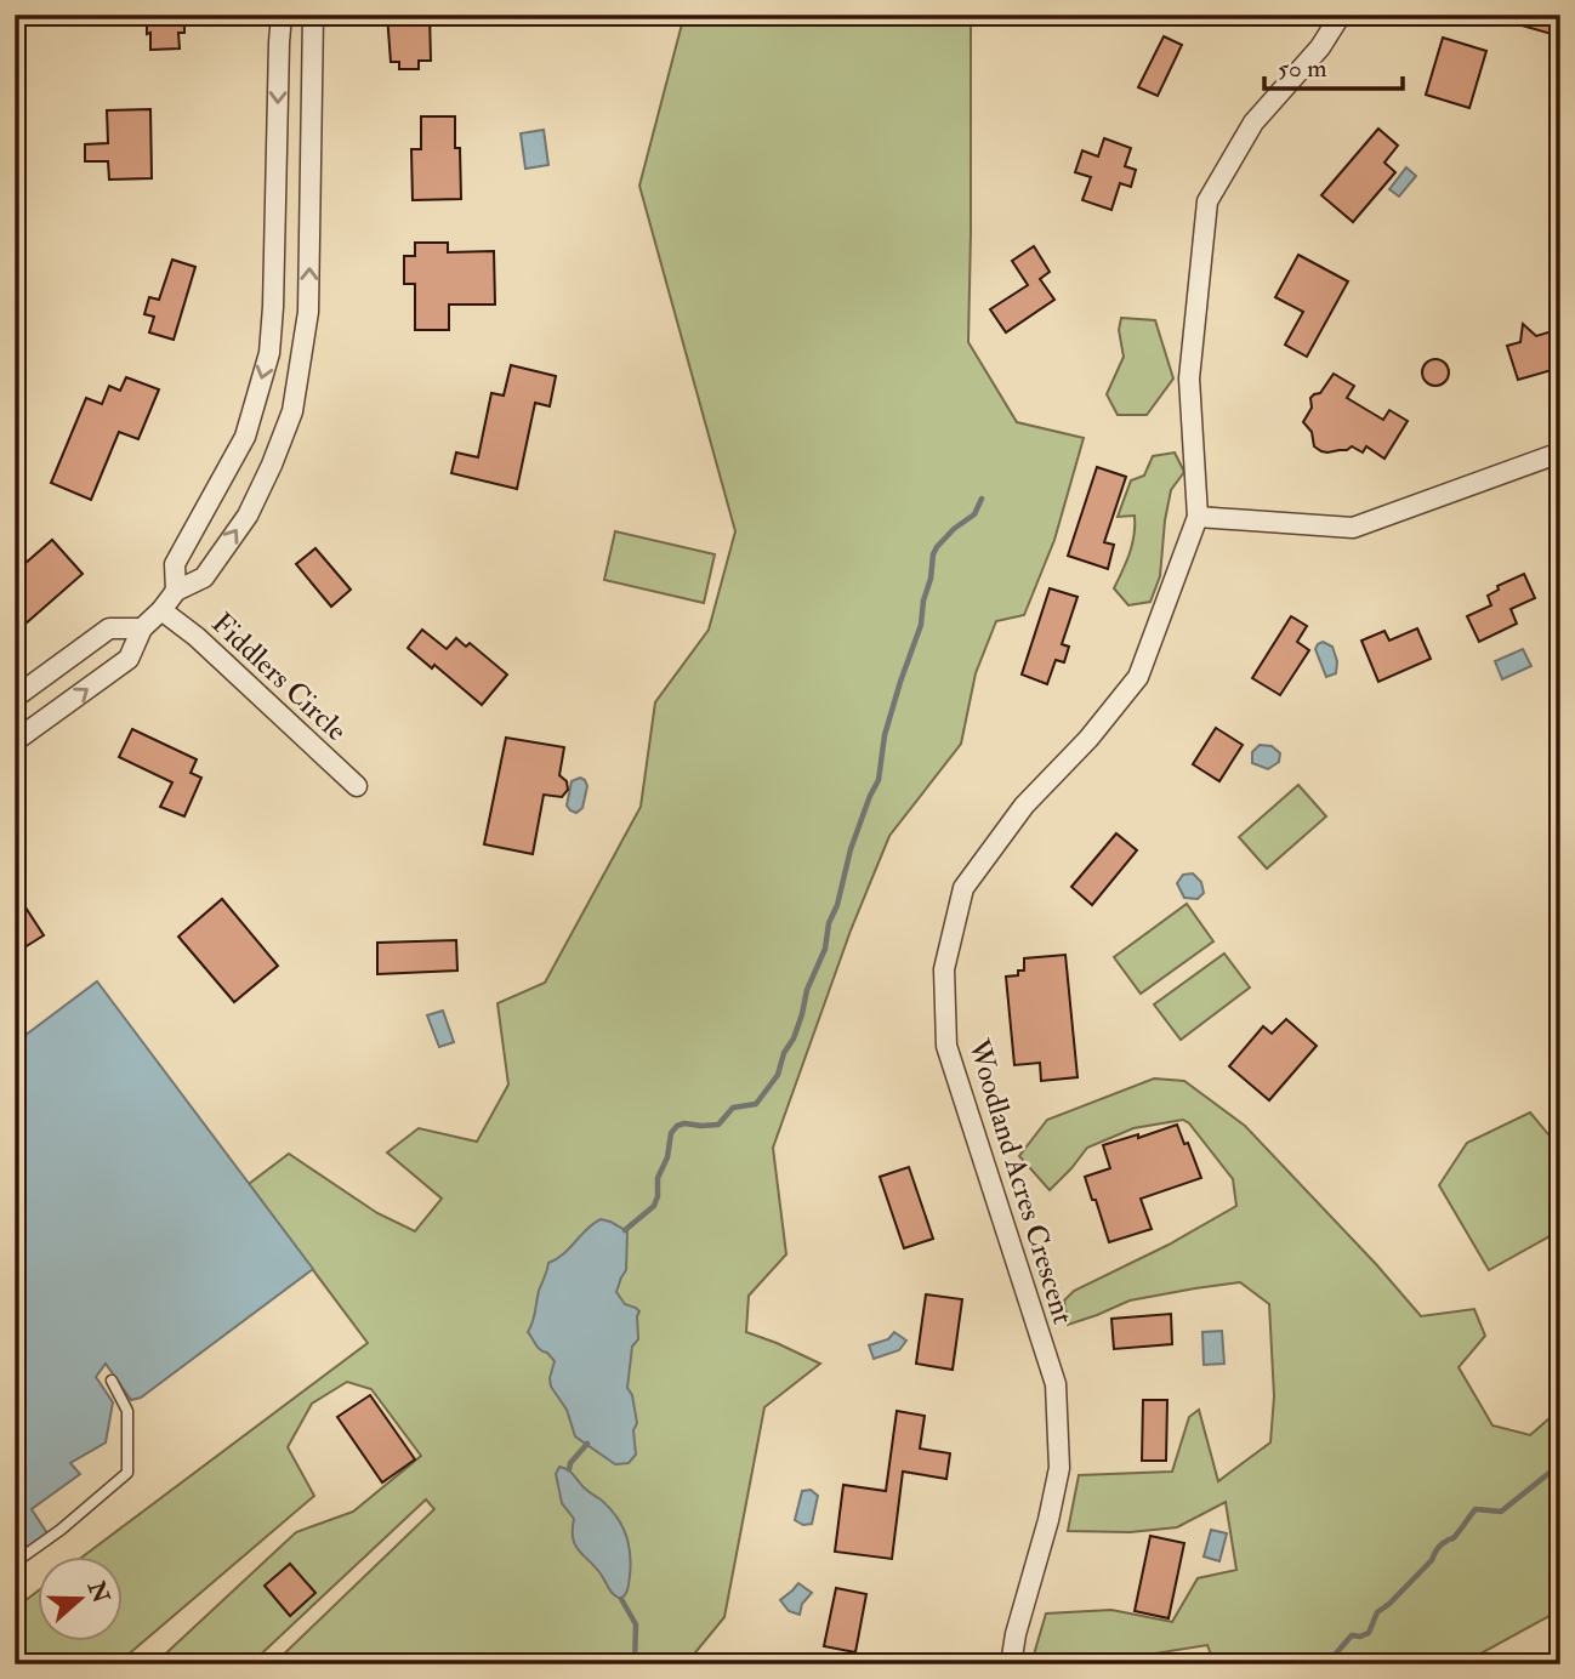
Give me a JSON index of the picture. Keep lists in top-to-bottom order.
{
  "streets": {
    "street": ["Fiddlers Circle", "Woodland Acres Crescent"]
  },
  "scale_bar": "50 m",
  "north": "right"
}
